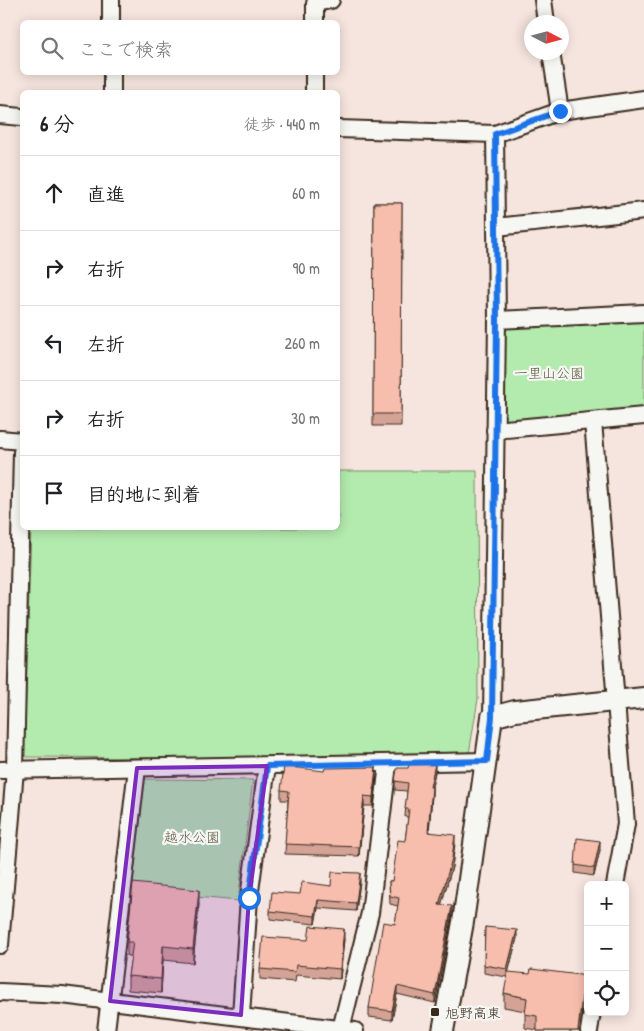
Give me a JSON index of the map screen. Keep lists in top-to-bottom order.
{
  "parks": ["一里山公園", "越水公園"],
  "places": {
    "transit": ["旭野高東"]
  },
  "north": "right",
  "page": {
    "search": "ここで検索",
    "heading": ["6 分", "徒歩 · 440 m"],
    "list": [
      ["直進", "60 m"],
      ["右折", "90 m"],
      ["左折", "260 m"],
      ["右折", "30 m"],
      "目的地に到着"
    ],
    "map_buttons": ["+", "−"]
  }
}
